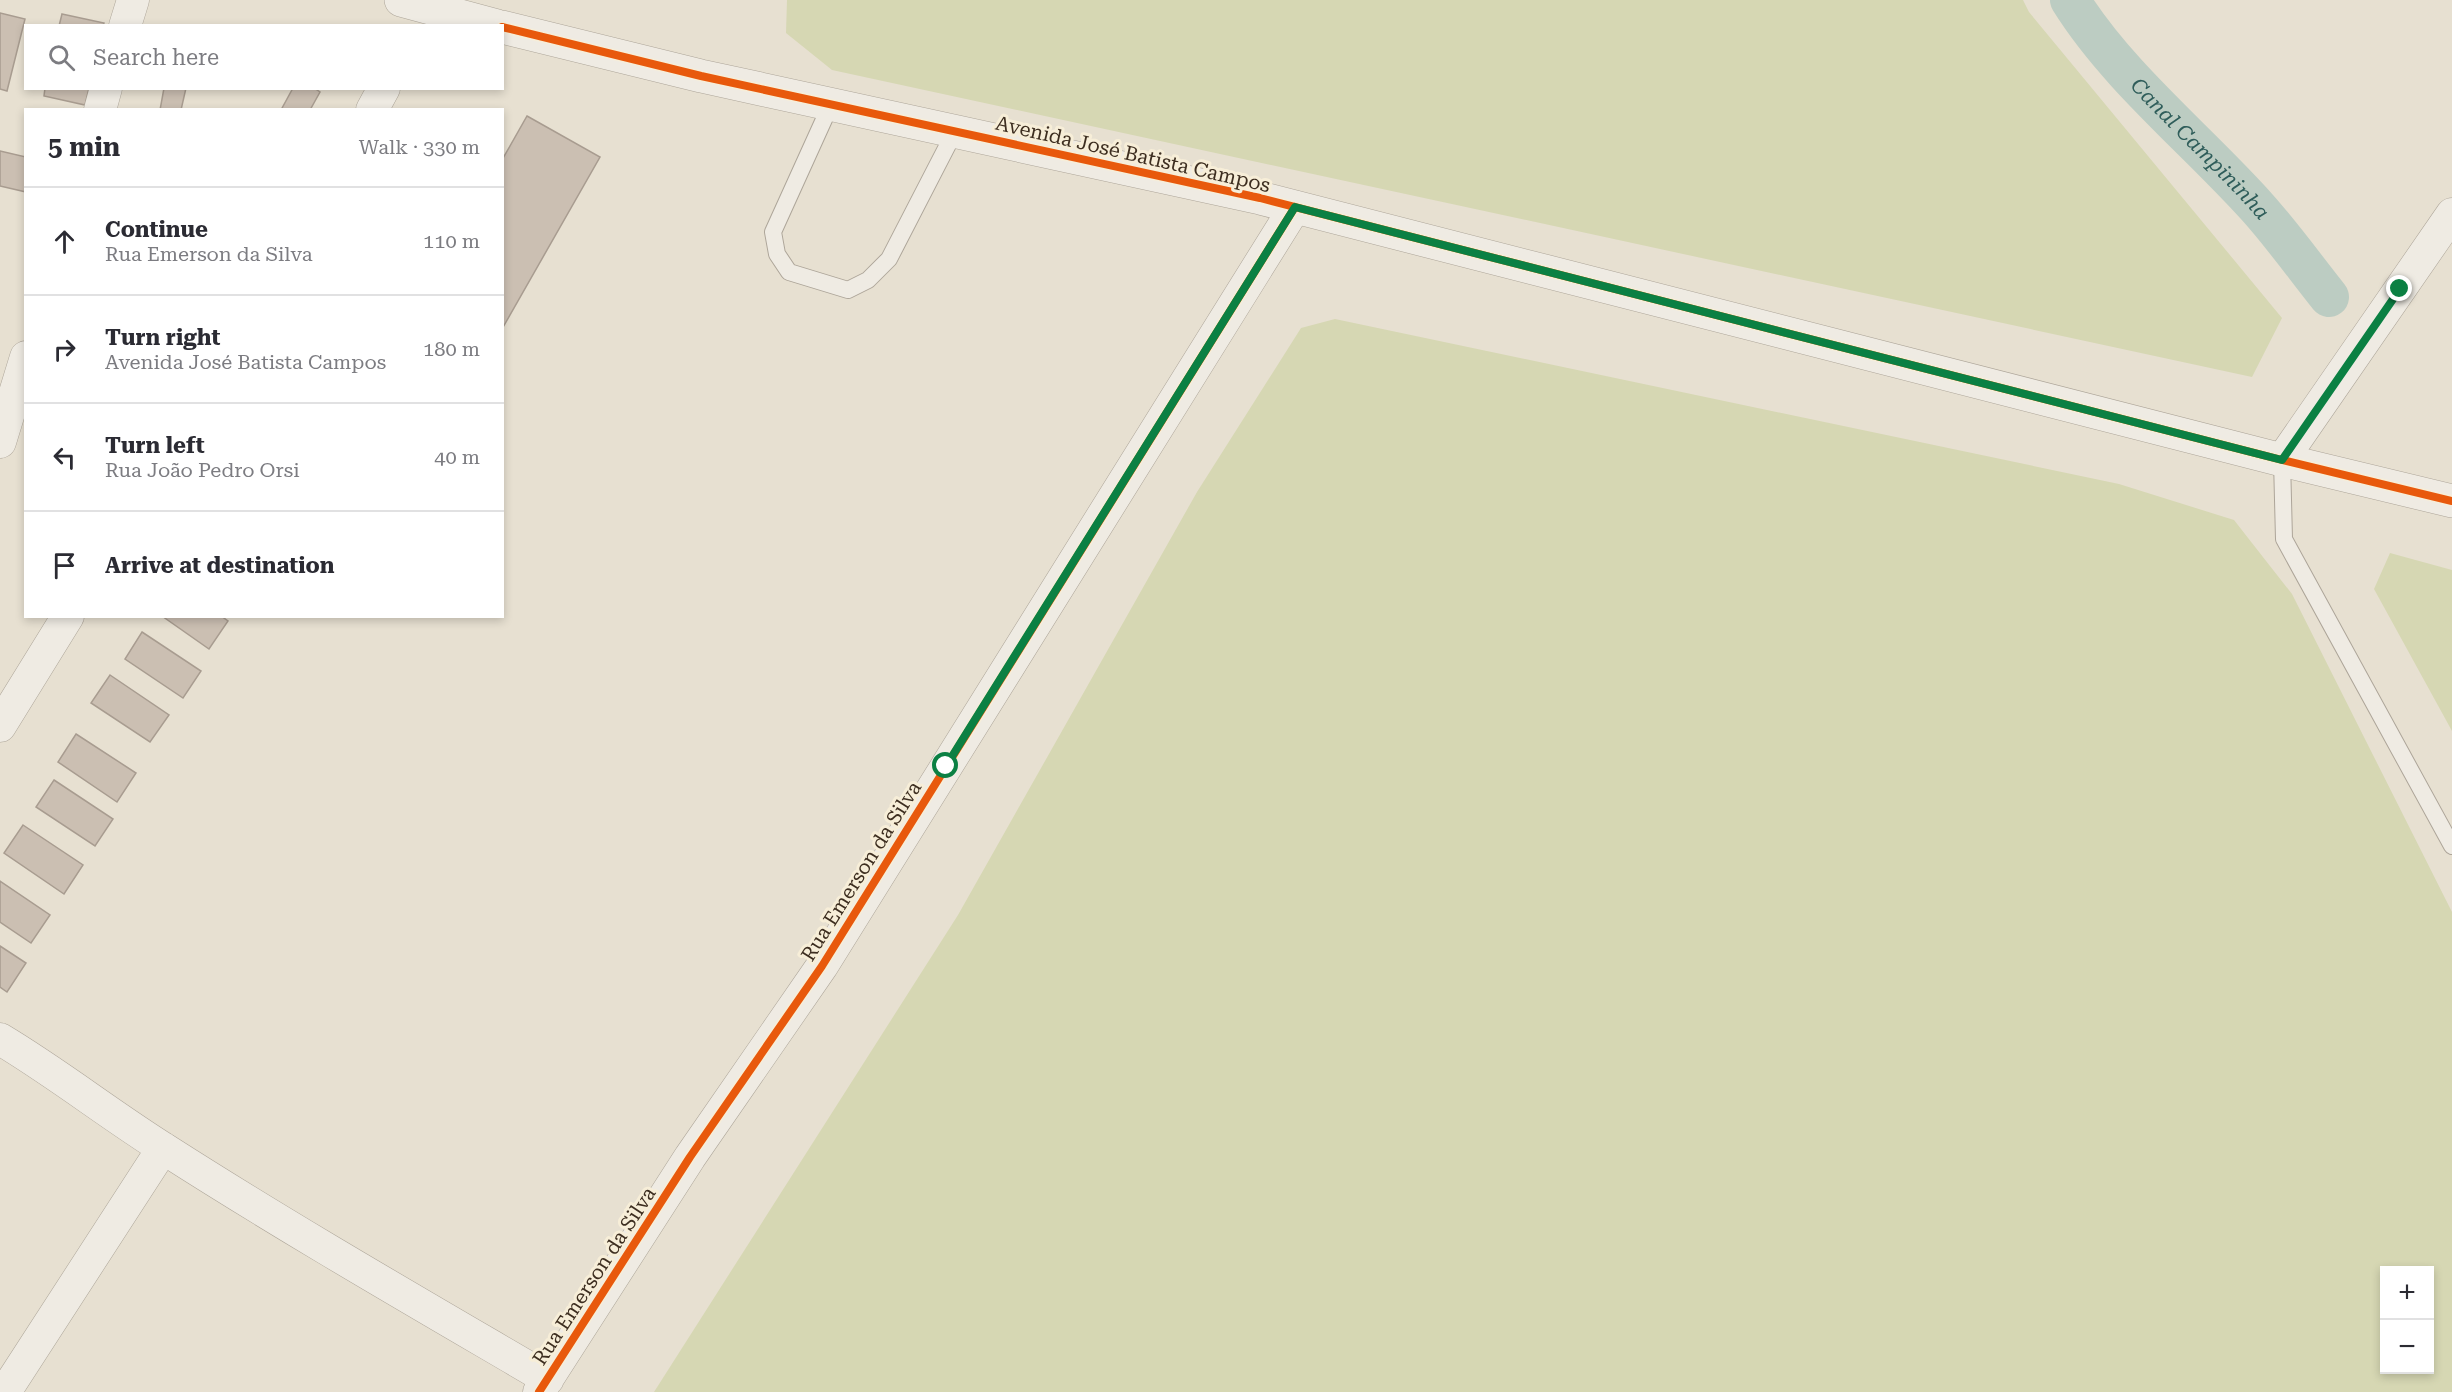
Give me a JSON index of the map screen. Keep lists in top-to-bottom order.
{
  "streets": {
    "street": ["Avenida José Batista Campos", "Rua Emerson da Silva"]
  },
  "crossings": [
    ["Avenida José Batista Campos", "Rua Emerson da Silva"]
  ],
  "water": ["Canal Campininha"],
  "page": {
    "search": "Search here",
    "heading": ["5 min", "Walk · 330 m"],
    "list": [
      ["Continue", "Rua Emerson da Silva", "110 m"],
      ["Turn right", "Avenida José Batista Campos", "180 m"],
      ["Turn left", "Rua João Pedro Orsi", "40 m"],
      "Arrive at destination"
    ],
    "map_buttons": ["+", "−"]
  }
}
